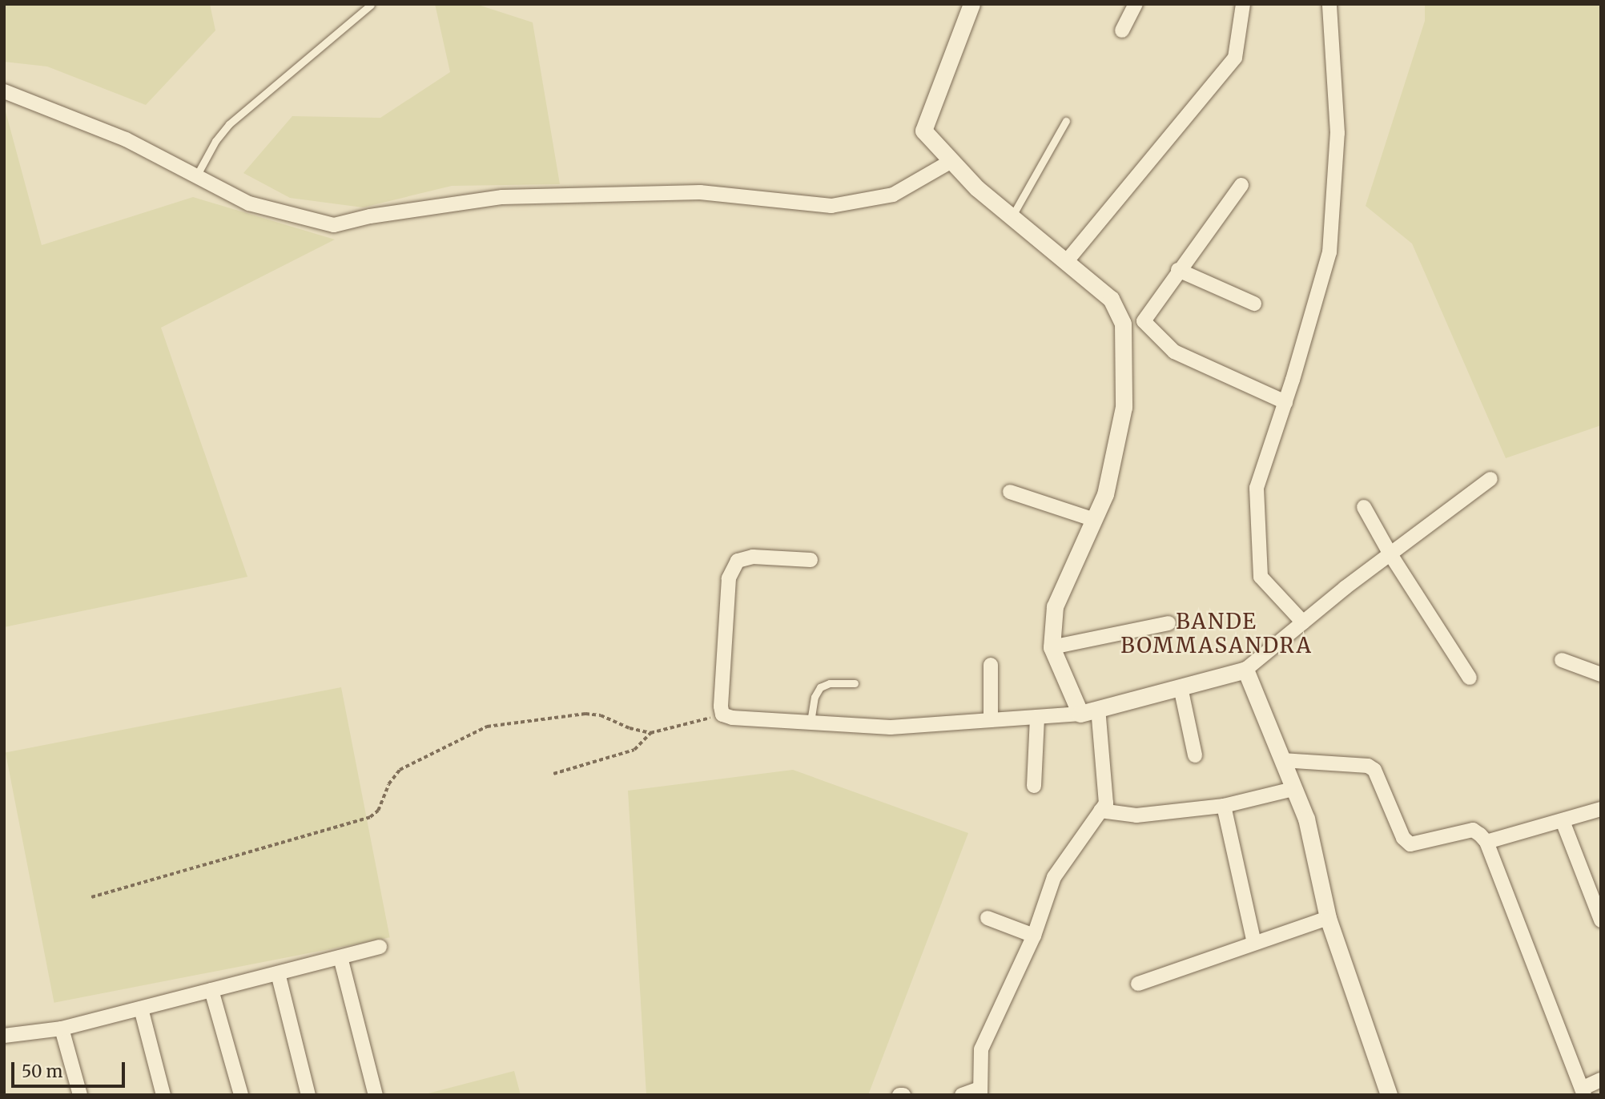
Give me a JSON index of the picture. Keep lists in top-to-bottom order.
{
  "districts": ["BANDE BOMMASANDRA"],
  "scale_bar": "50 m"
}
